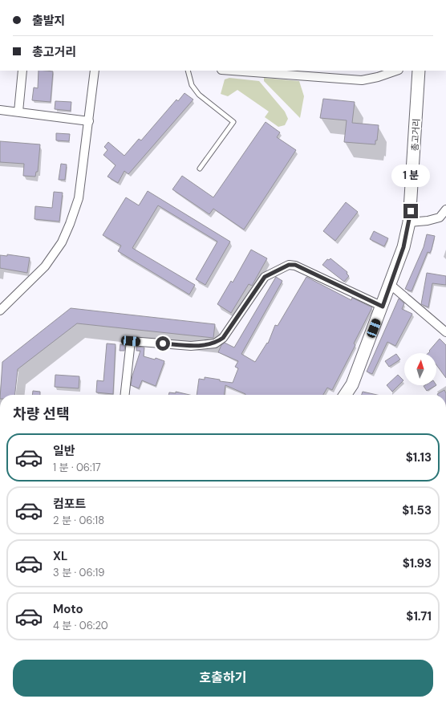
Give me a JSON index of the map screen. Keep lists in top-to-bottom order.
{
  "streets": {
    "street": ["총고거리"]
  },
  "north": "top",
  "page": {
    "banner": ["출발지", "총고거리"],
    "bubble": "1 분",
    "heading": "차량 선택",
    "list": [
      {
        "name": "일반",
        "note": "1 분 · 06:17",
        "value": "$1.13"
      },
      {
        "name": "컴포트",
        "note": "2 분 · 06:18",
        "value": "$1.53"
      },
      {
        "name": "XL",
        "note": "3 분 · 06:19",
        "value": "$1.93"
      },
      {
        "name": "Moto",
        "note": "4 분 · 06:20",
        "value": "$1.71"
      }
    ],
    "buttons": "호출하기"
  }
}
